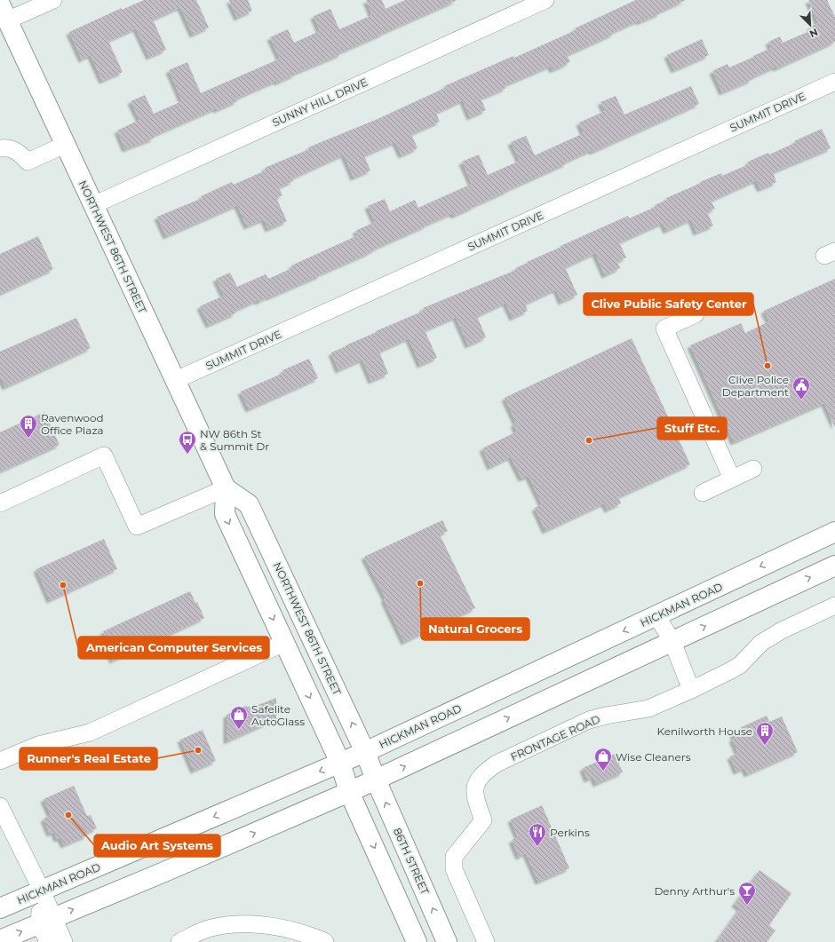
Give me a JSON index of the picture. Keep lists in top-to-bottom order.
{
  "streets": {
    "main road": ["NORTHWEST 86TH STREET", "HICKMAN ROAD", "86TH STREET"],
    "street": ["SUNNY HILL DRIVE", "SUMMIT DRIVE", "FRONTAGE ROAD"]
  },
  "crossings": [
    ["SUNNY HILL DRIVE", "NORTHWEST 86TH STREET"],
    ["SUMMIT DRIVE", "NORTHWEST 86TH STREET"],
    ["NORTHWEST 86TH STREET", "HICKMAN ROAD"],
    ["NORTHWEST 86TH STREET", "86TH STREET"]
  ],
  "places": {
    "other": [
      "Clive Public Safety Center",
      "Stuff Etc.",
      "Natural Grocers",
      "American Computer Services",
      "Runner's Real Estate",
      "Audio Art Systems"
    ],
    "public building": ["Clive Police Department"],
    "building": ["Ravenwood Office Plaza", "Kenilworth House"],
    "bus stop": ["NW 86th St & Summit Dr"],
    "shop": ["Safelite AutoGlass", "Wise Cleaners"],
    "restaurant": ["Perkins"],
    "bar": ["Denny Arthur's"]
  },
  "north": "bottom right"
}
